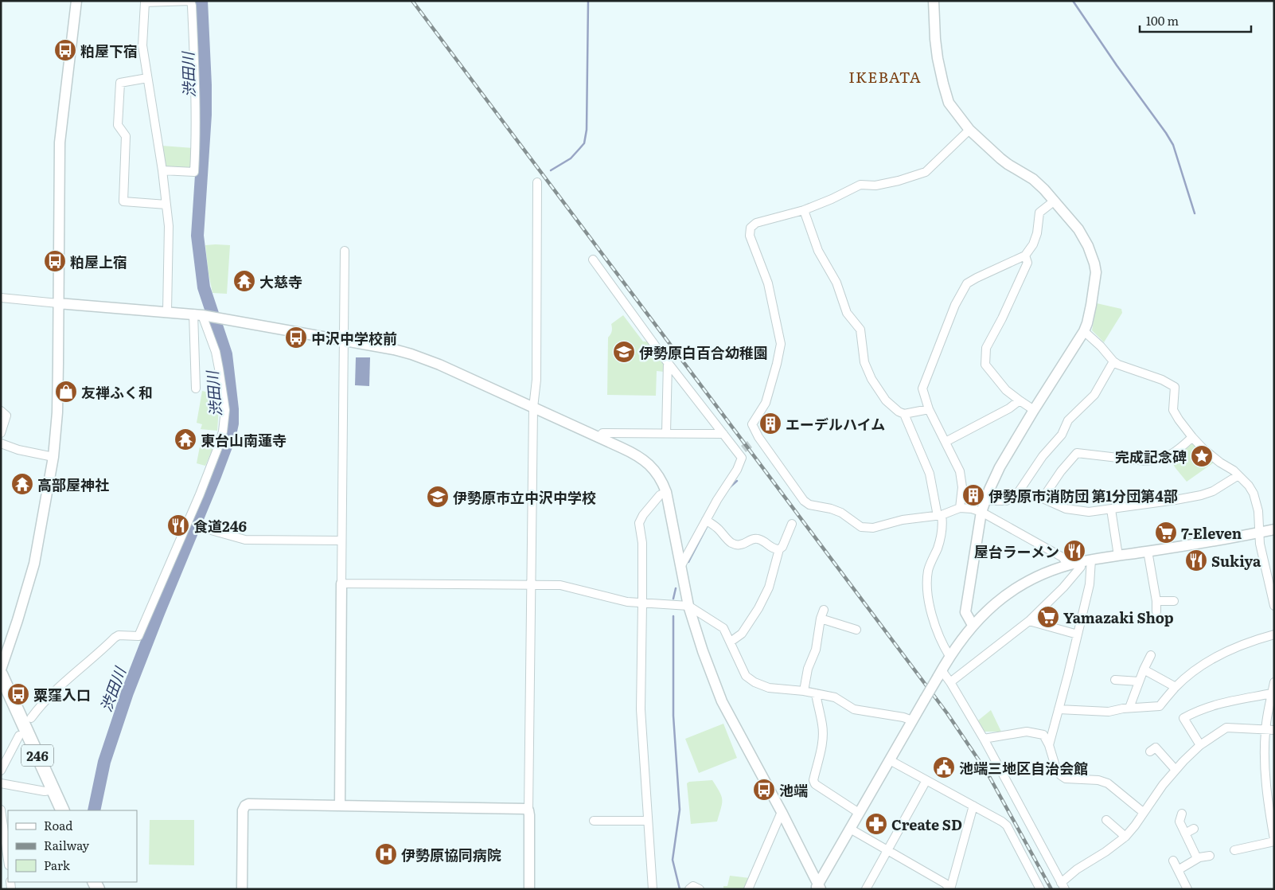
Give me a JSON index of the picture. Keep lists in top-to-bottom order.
{
  "streets": {
    "highway": ["246"]
  },
  "districts": ["IKEBATA"],
  "water": ["渋田川"],
  "places": {
    "bus stop": [
      "粕屋下宿",
      "粕屋上宿",
      "中沢中学校前",
      "粟窪入口",
      "池端"
    ],
    "temple": ["大慈寺", "東台山南蓮寺", "高部屋神社"],
    "school or university": ["伊勢原白百合幼稚園", "伊勢原市立中沢中学校"],
    "shop": ["友禅ふく和"],
    "building": ["エーデルハイム", "伊勢原市消防団 第1分団第4部"],
    "place": ["完成記念碑"],
    "restaurant": ["食道246", "屋台ラーメン", "Sukiya"],
    "supermarket": ["7-Eleven", "Yamazaki Shop"],
    "public building": ["池端三地区自治会館"],
    "pharmacy": ["Create SD"],
    "hospital": ["伊勢原協同病院"]
  },
  "legend": ["Road", "Railway", "Park"],
  "scale_bar": "100 m"
}
